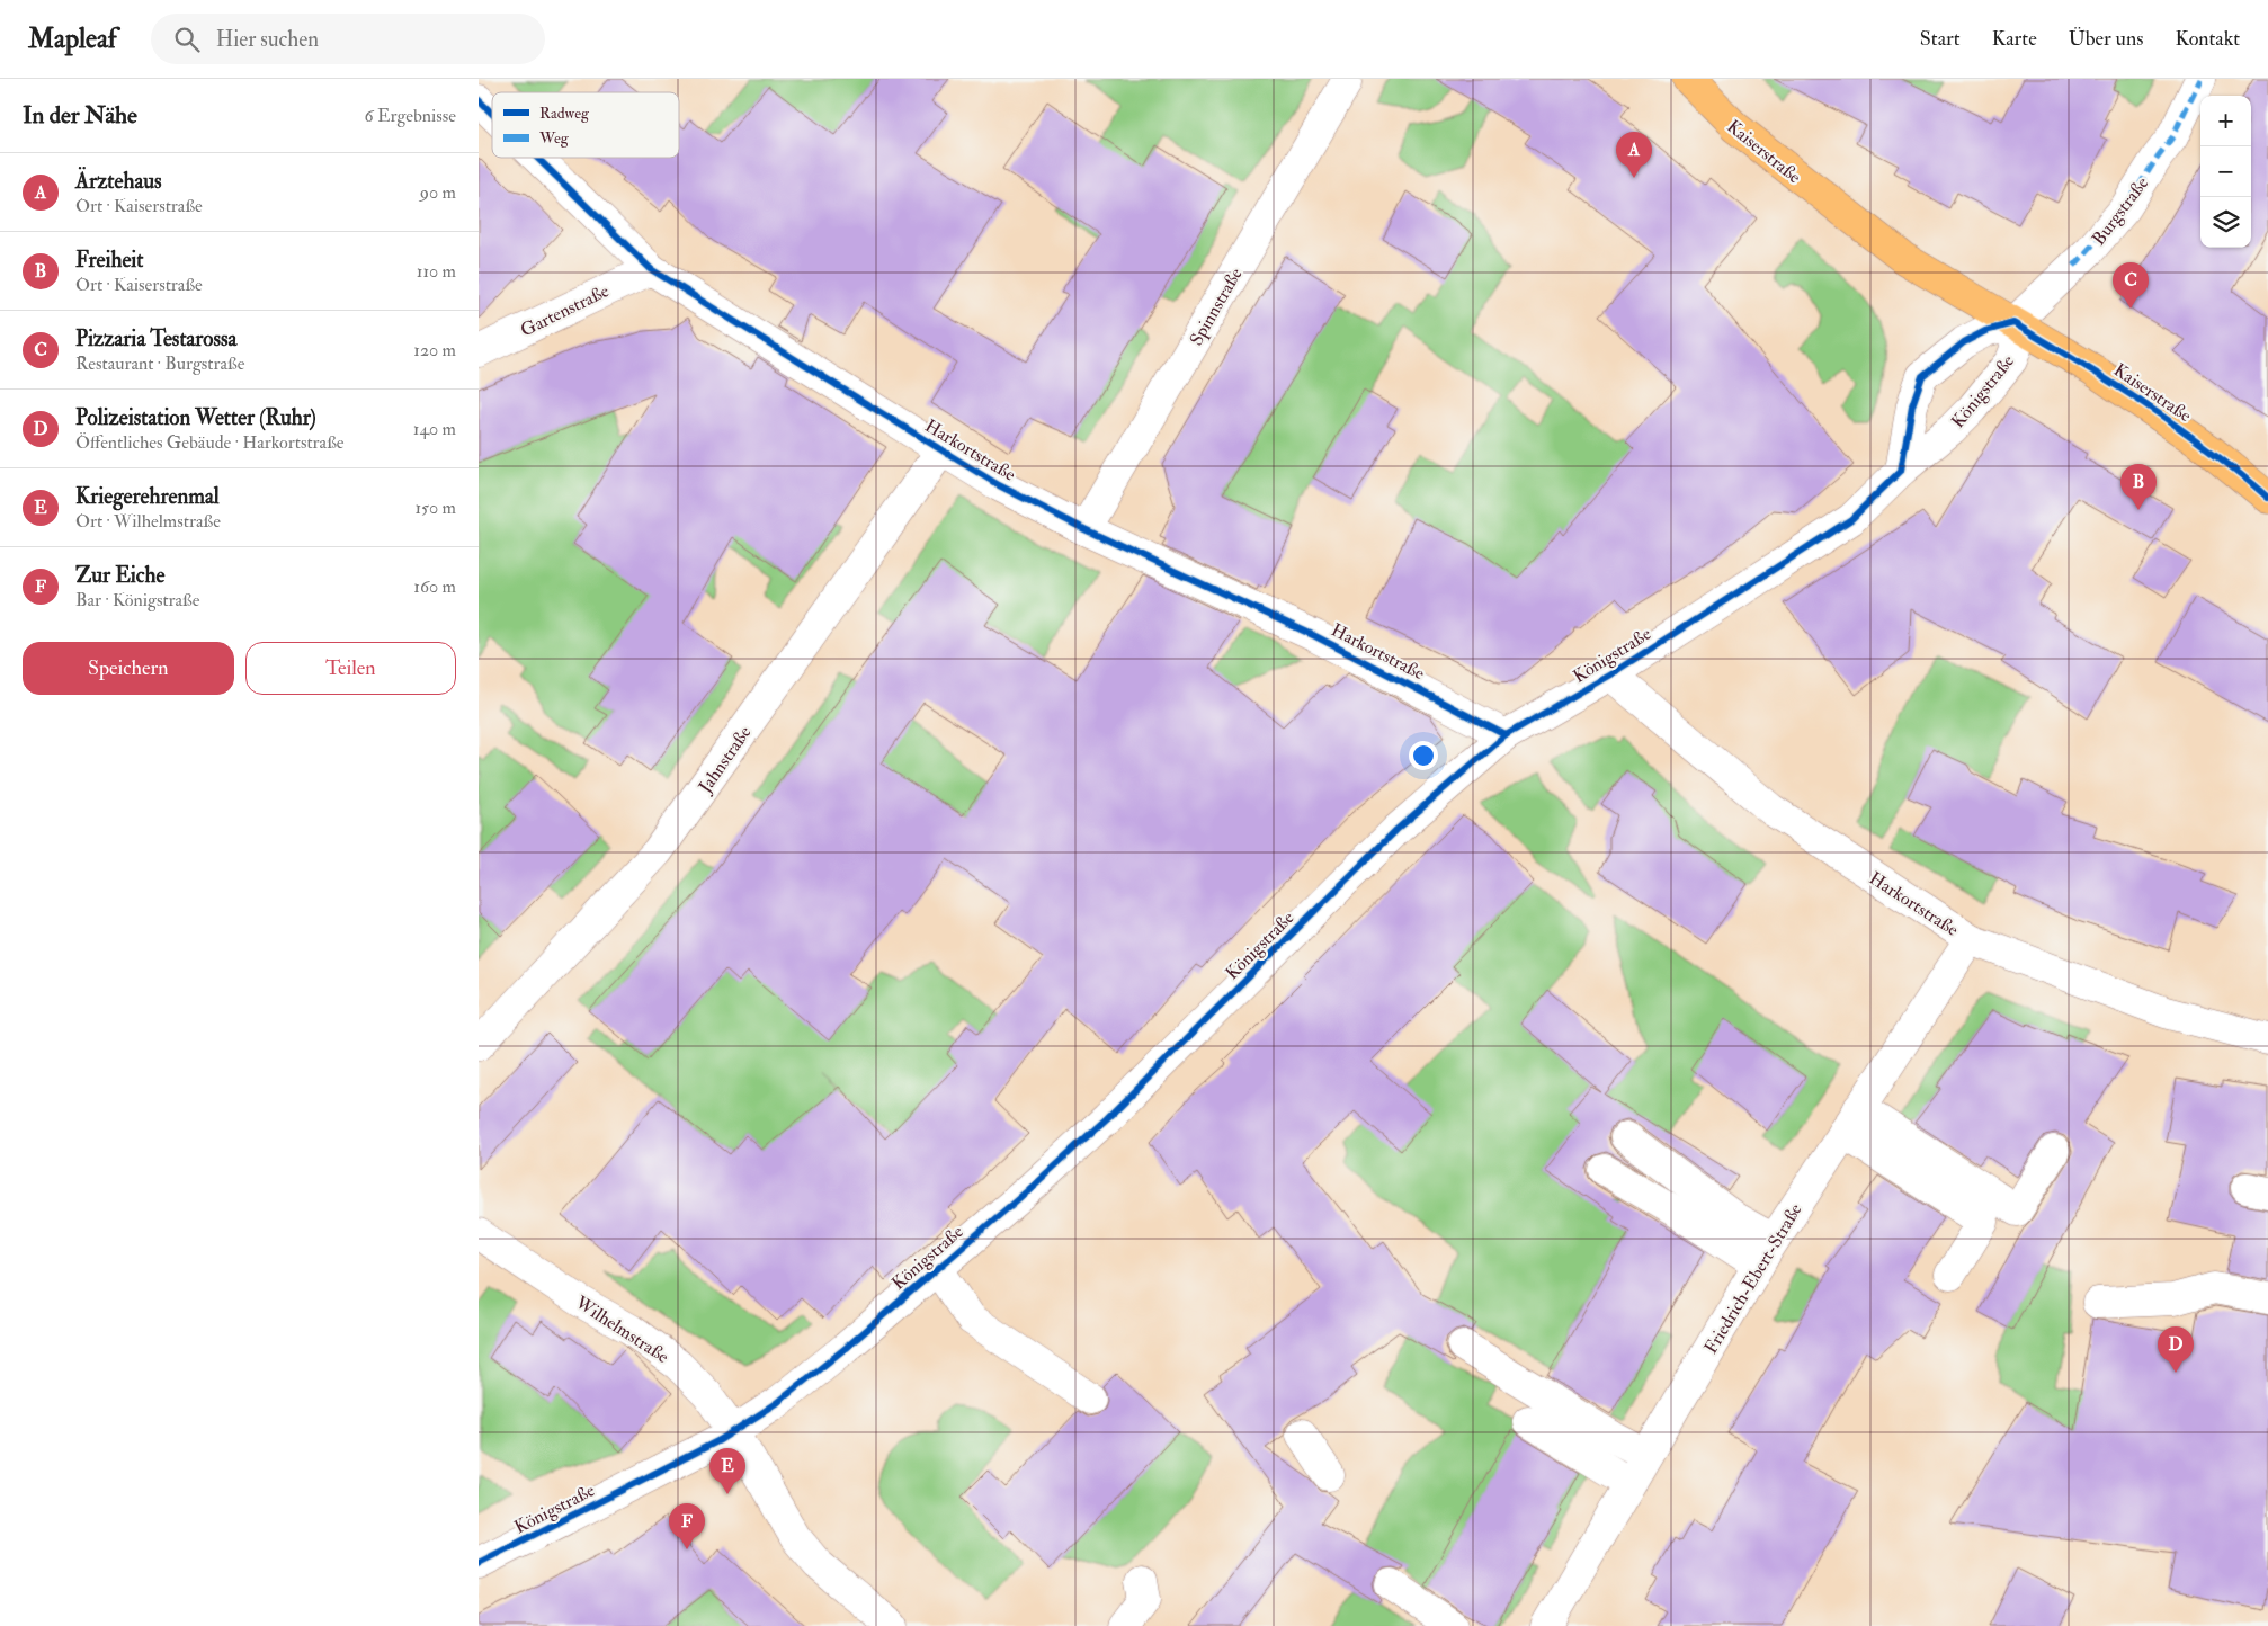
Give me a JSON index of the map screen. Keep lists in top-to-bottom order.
{
  "streets": {
    "main road": ["Kaiserstraße"],
    "street": [
      "Burgstraße",
      "Spinnstraße",
      "Gartenstraße",
      "Königstraße",
      "Harkortstraße",
      "Jahnstraße",
      "Friedrich-Ebert-Straße",
      "Wilhelmstraße"
    ]
  },
  "crossings": [
    ["Kaiserstraße", "Burgstraße"],
    ["Kaiserstraße", "Königstraße"],
    ["Burgstraße", "Königstraße"],
    ["Spinnstraße", "Harkortstraße"],
    ["Gartenstraße", "Harkortstraße"],
    ["Königstraße", "Harkortstraße"],
    ["Königstraße", "Wilhelmstraße"],
    ["Harkortstraße", "Jahnstraße"],
    ["Harkortstraße", "Friedrich-Ebert-Straße"]
  ],
  "legend": ["Radweg", "Weg"],
  "page": {
    "header": "Mapleaf",
    "search": "Hier suchen",
    "nav": [
      "Start",
      "Karte",
      "Über uns",
      "Kontakt"
    ],
    "heading": ["In der Nähe", "6 Ergebnisse"],
    "map_buttons": ["+", "−"],
    "pins": [
      "A",
      "C",
      "B",
      "D",
      "E",
      "F"
    ],
    "list": [
      {
        "mark": "A",
        "name": "Ärztehaus",
        "note": "Ort · Kaiserstraße",
        "value": "90 m"
      },
      {
        "mark": "B",
        "name": "Freiheit",
        "note": "Ort · Kaiserstraße",
        "value": "110 m"
      },
      {
        "mark": "C",
        "name": "Pizzaria Testarossa",
        "note": "Restaurant · Burgstraße",
        "value": "120 m"
      },
      {
        "mark": "D",
        "name": "Polizeistation Wetter (Ruhr)",
        "note": "Öffentliches Gebäude · Harkortstraße",
        "value": "140 m"
      },
      {
        "mark": "E",
        "name": "Kriegerehrenmal",
        "note": "Ort · Wilhelmstraße",
        "value": "150 m"
      },
      {
        "mark": "F",
        "name": "Zur Eiche",
        "note": "Bar · Königstraße",
        "value": "160 m"
      }
    ],
    "buttons": ["Speichern", "Teilen"]
  }
}
